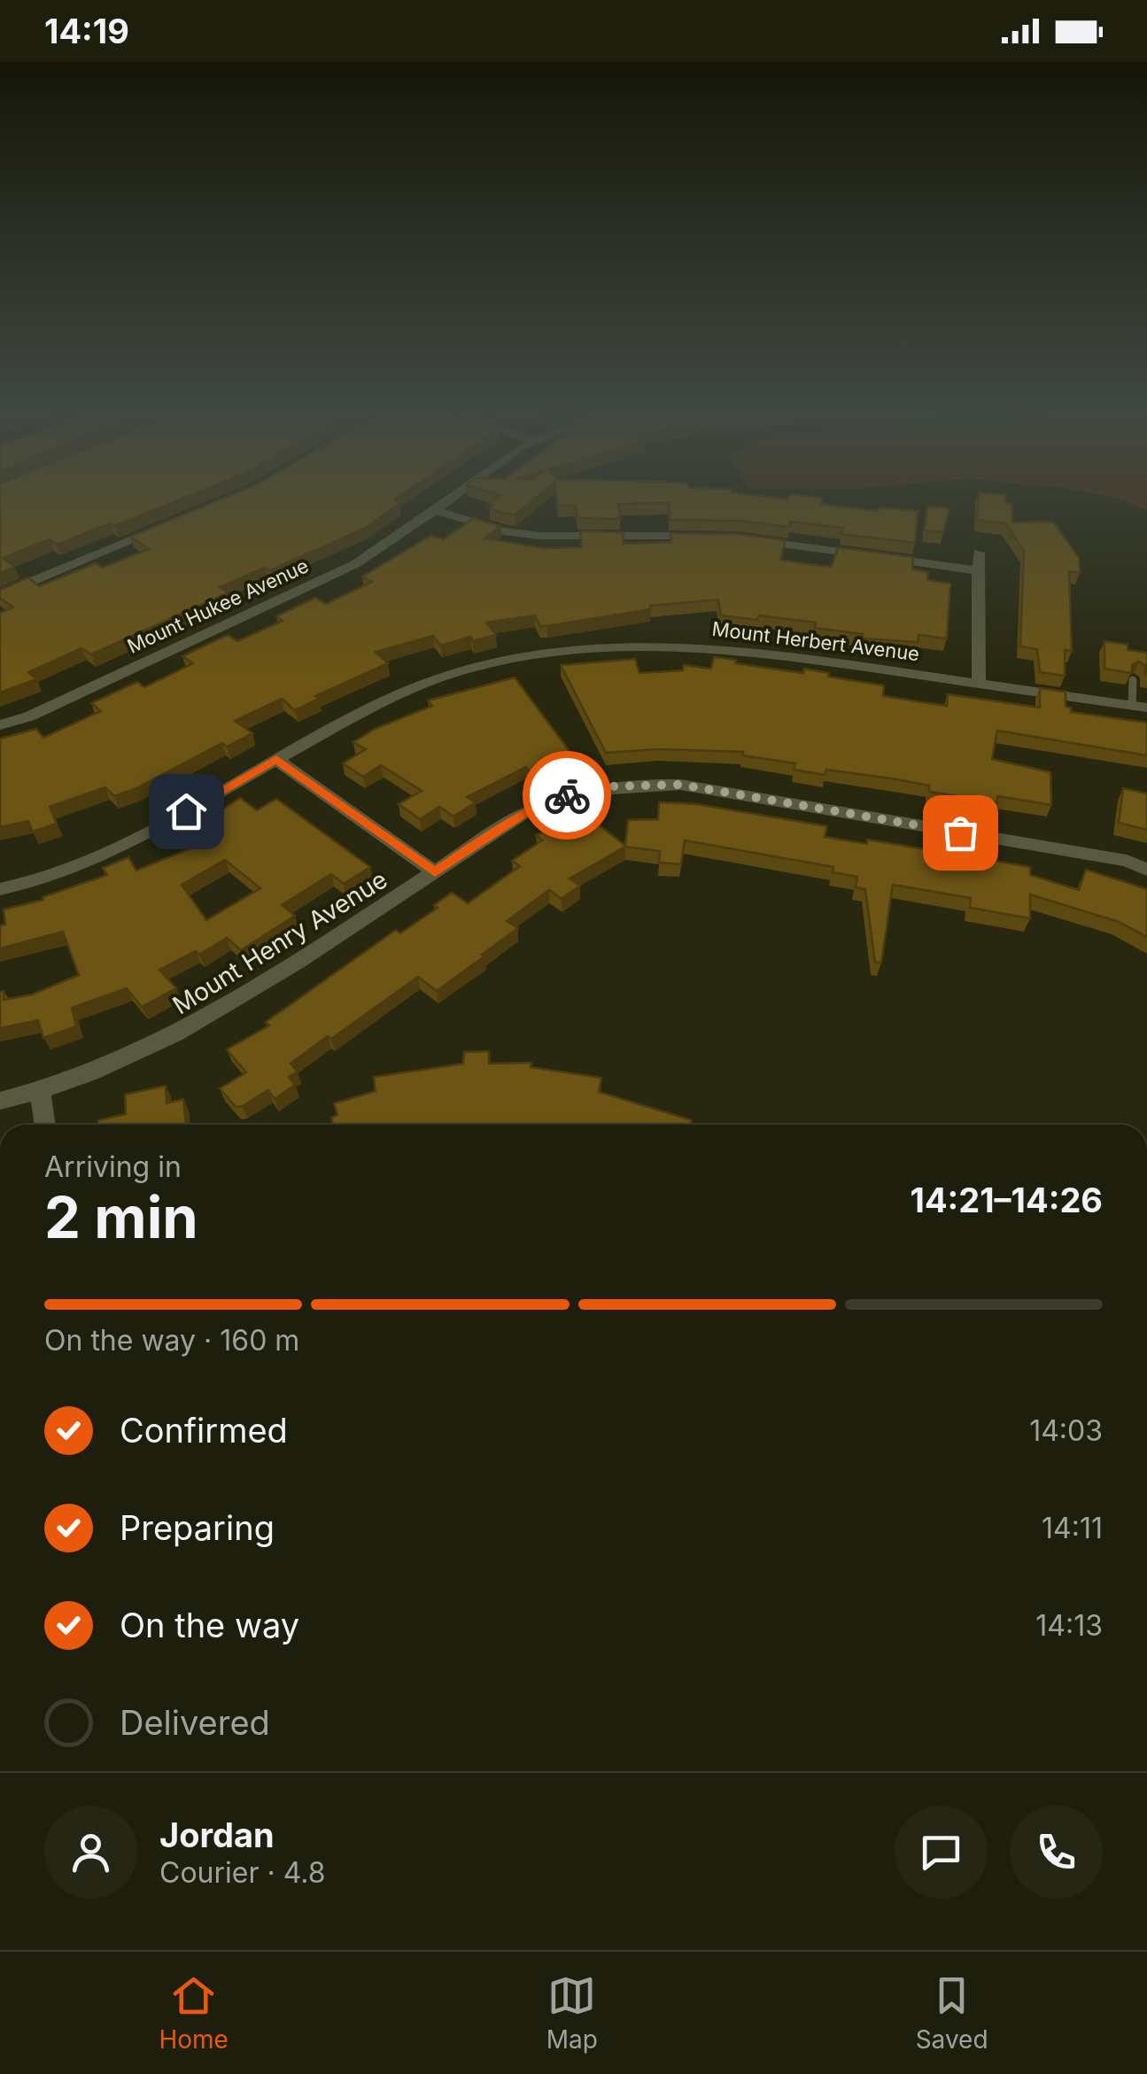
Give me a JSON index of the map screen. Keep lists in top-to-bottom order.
{
  "streets": {
    "street": ["Mount Hukee Avenue", "Mount Herbert Avenue", "Mount Henry Avenue"]
  },
  "page": {
    "status": "14:19",
    "heading": ["2 min", "Arriving in", "14:21–14:26"],
    "panel": ["Jordan", "Courier · 4.8"],
    "bar": "On the way · 160 m",
    "list": [
      ["Confirmed", "14:03"],
      ["Preparing", "14:11"],
      ["On the way", "14:13"],
      "Delivered"
    ],
    "tabs": ["Home", "Map", "Saved"]
  }
}
